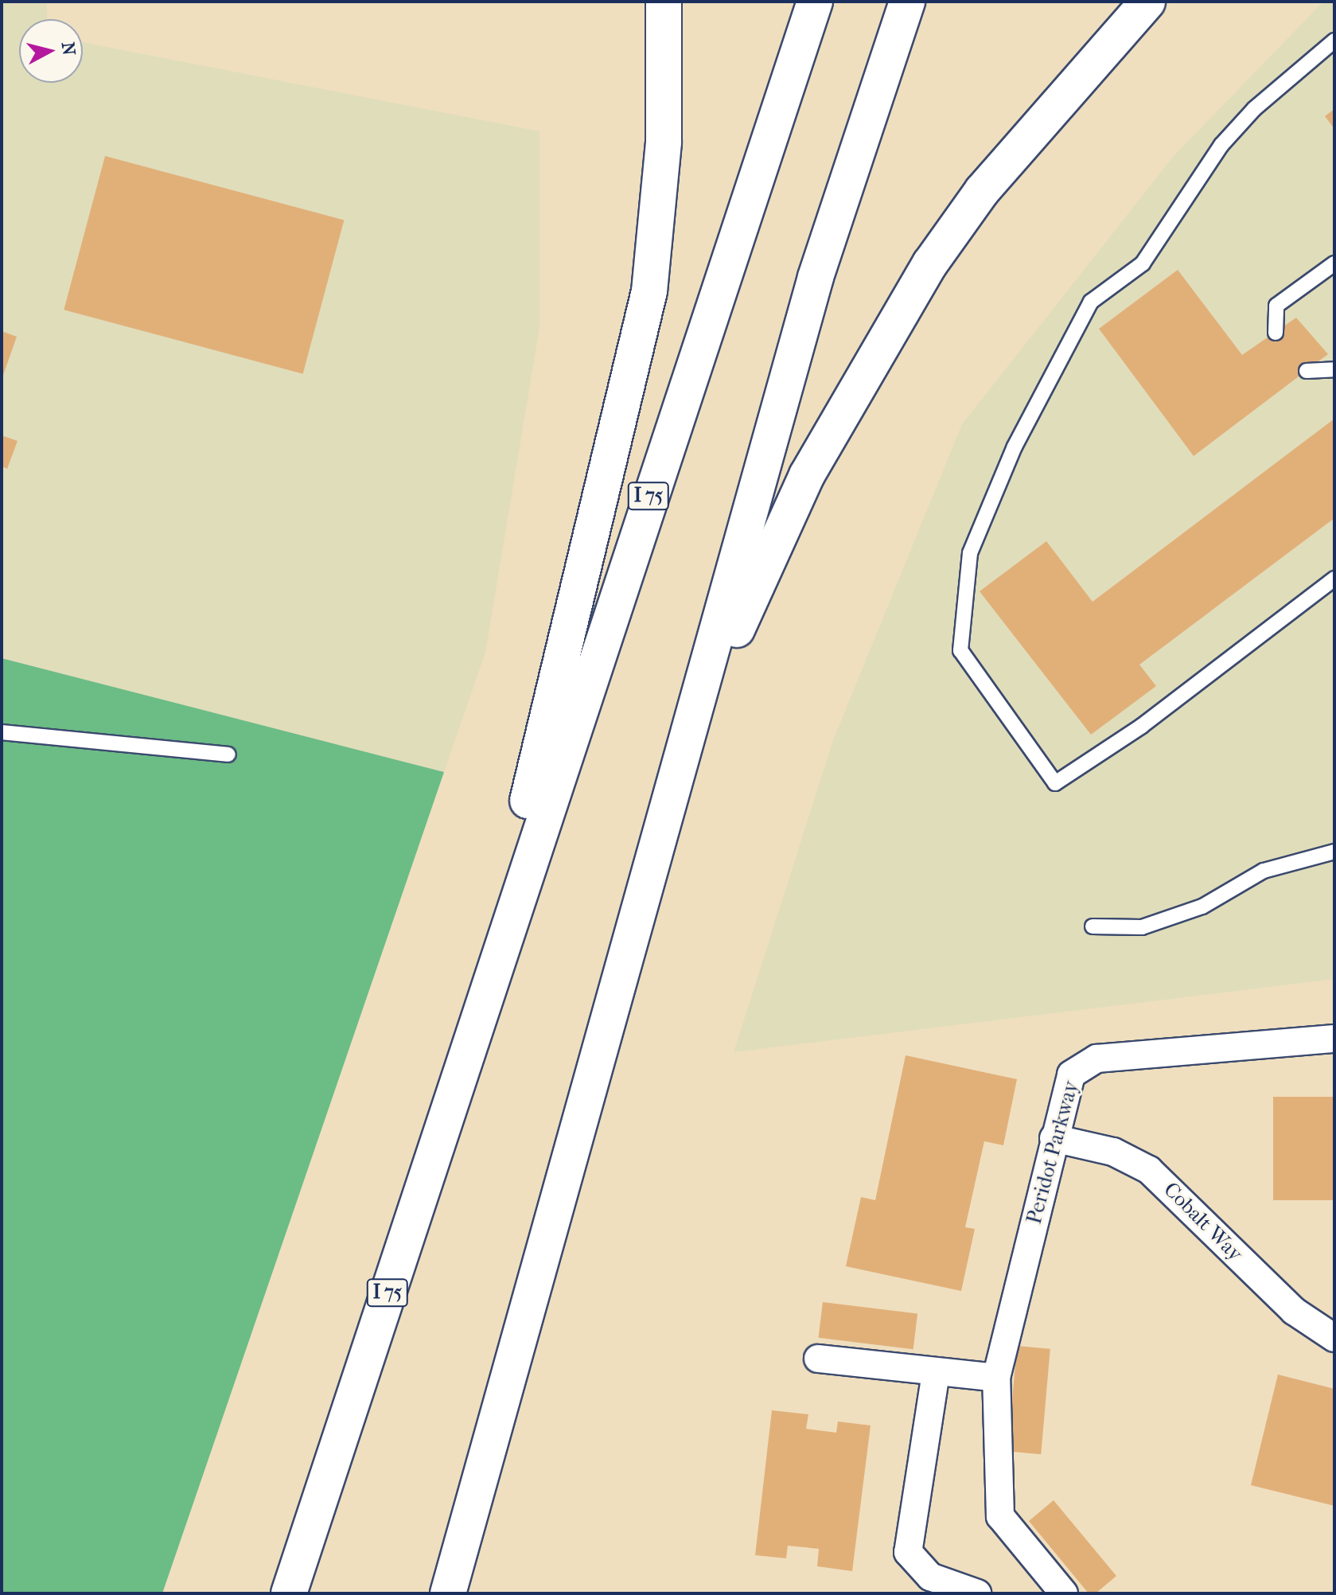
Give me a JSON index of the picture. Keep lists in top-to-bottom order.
{
  "streets": {
    "highway": ["I 75"],
    "street": ["Peridot Parkway", "Cobalt Way"]
  },
  "crossings": [
    ["Peridot Parkway", "Cobalt Way"]
  ],
  "north": "right"
}
